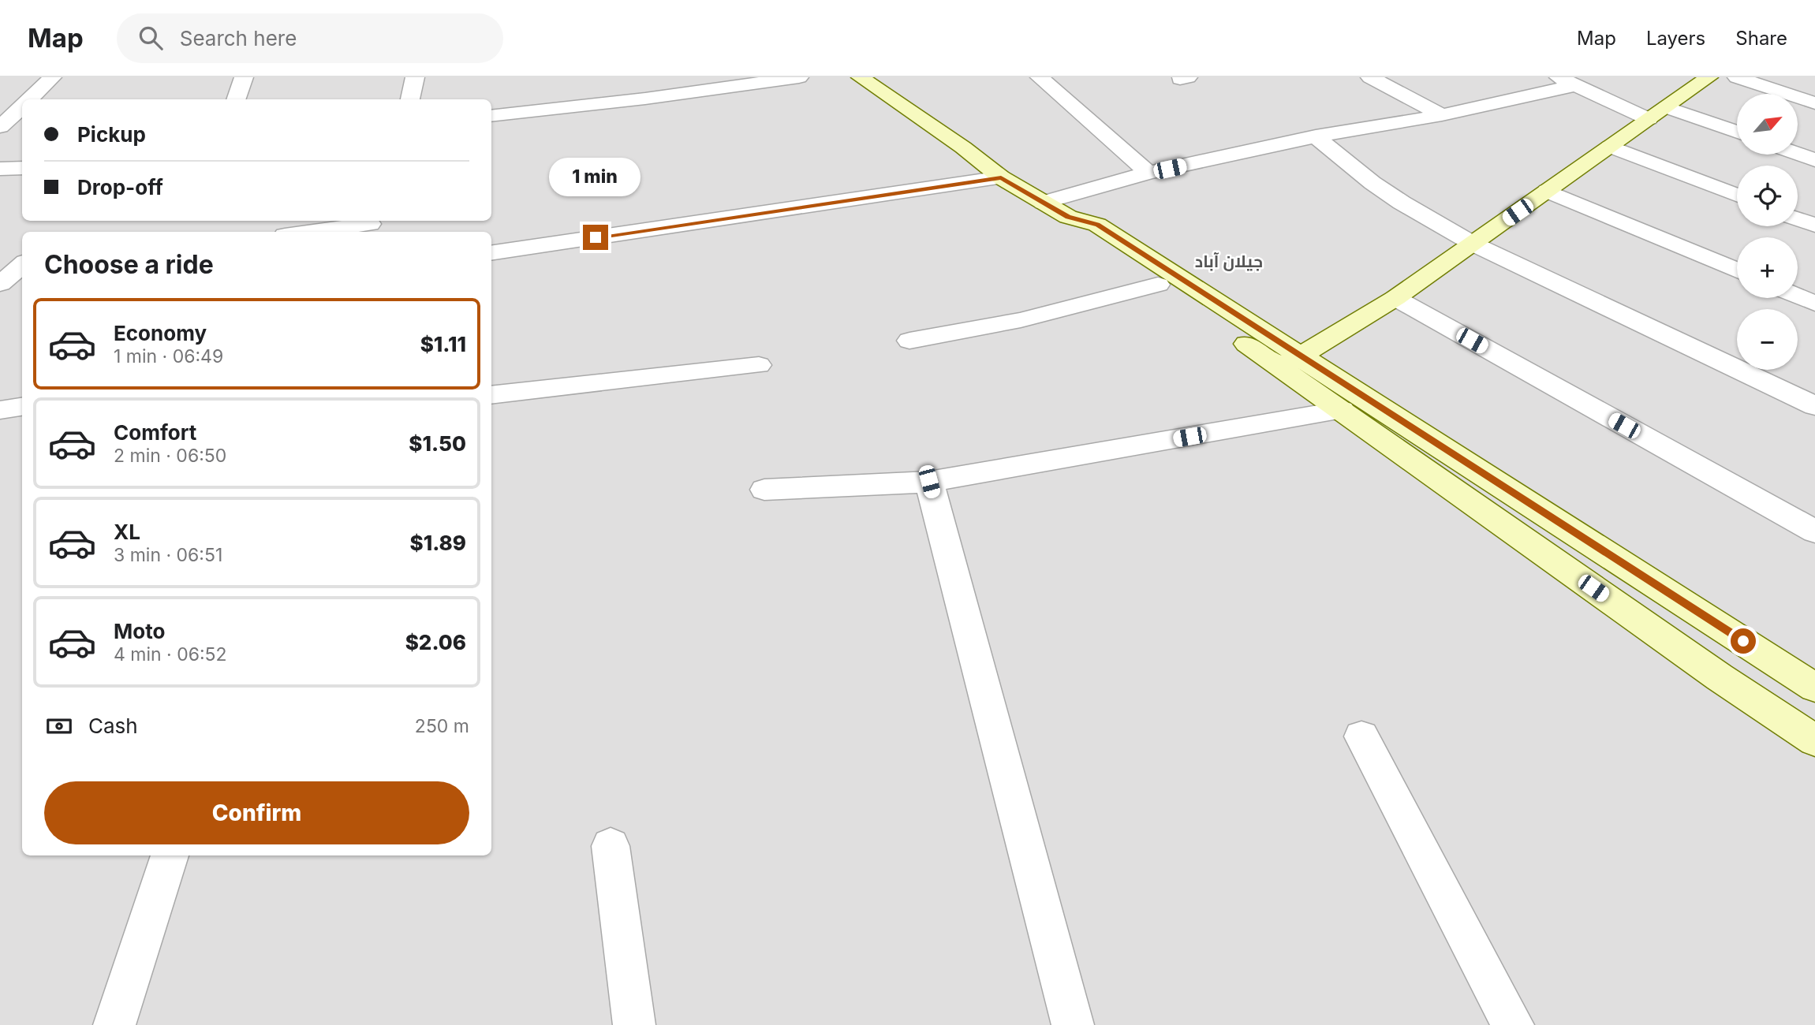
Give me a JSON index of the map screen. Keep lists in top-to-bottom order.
{
  "districts": ["جیلان آباد"],
  "north": "top right",
  "page": {
    "header": "Map",
    "search": "Search here",
    "nav": ["Map", "Layers", "Share"],
    "map_buttons": ["+", "−"],
    "banner": ["Pickup", "Drop-off"],
    "bubble": "1 min",
    "heading": "Choose a ride",
    "list": [
      {
        "name": "Economy",
        "note": "1 min · 06:49",
        "value": "$1.11"
      },
      {
        "name": "Comfort",
        "note": "2 min · 06:50",
        "value": "$1.50"
      },
      {
        "name": "XL",
        "note": "3 min · 06:51",
        "value": "$1.89"
      },
      {
        "name": "Moto",
        "note": "4 min · 06:52",
        "value": "$2.06"
      }
    ],
    "pay": ["Cash", "250 m"],
    "buttons": "Confirm"
  }
}
